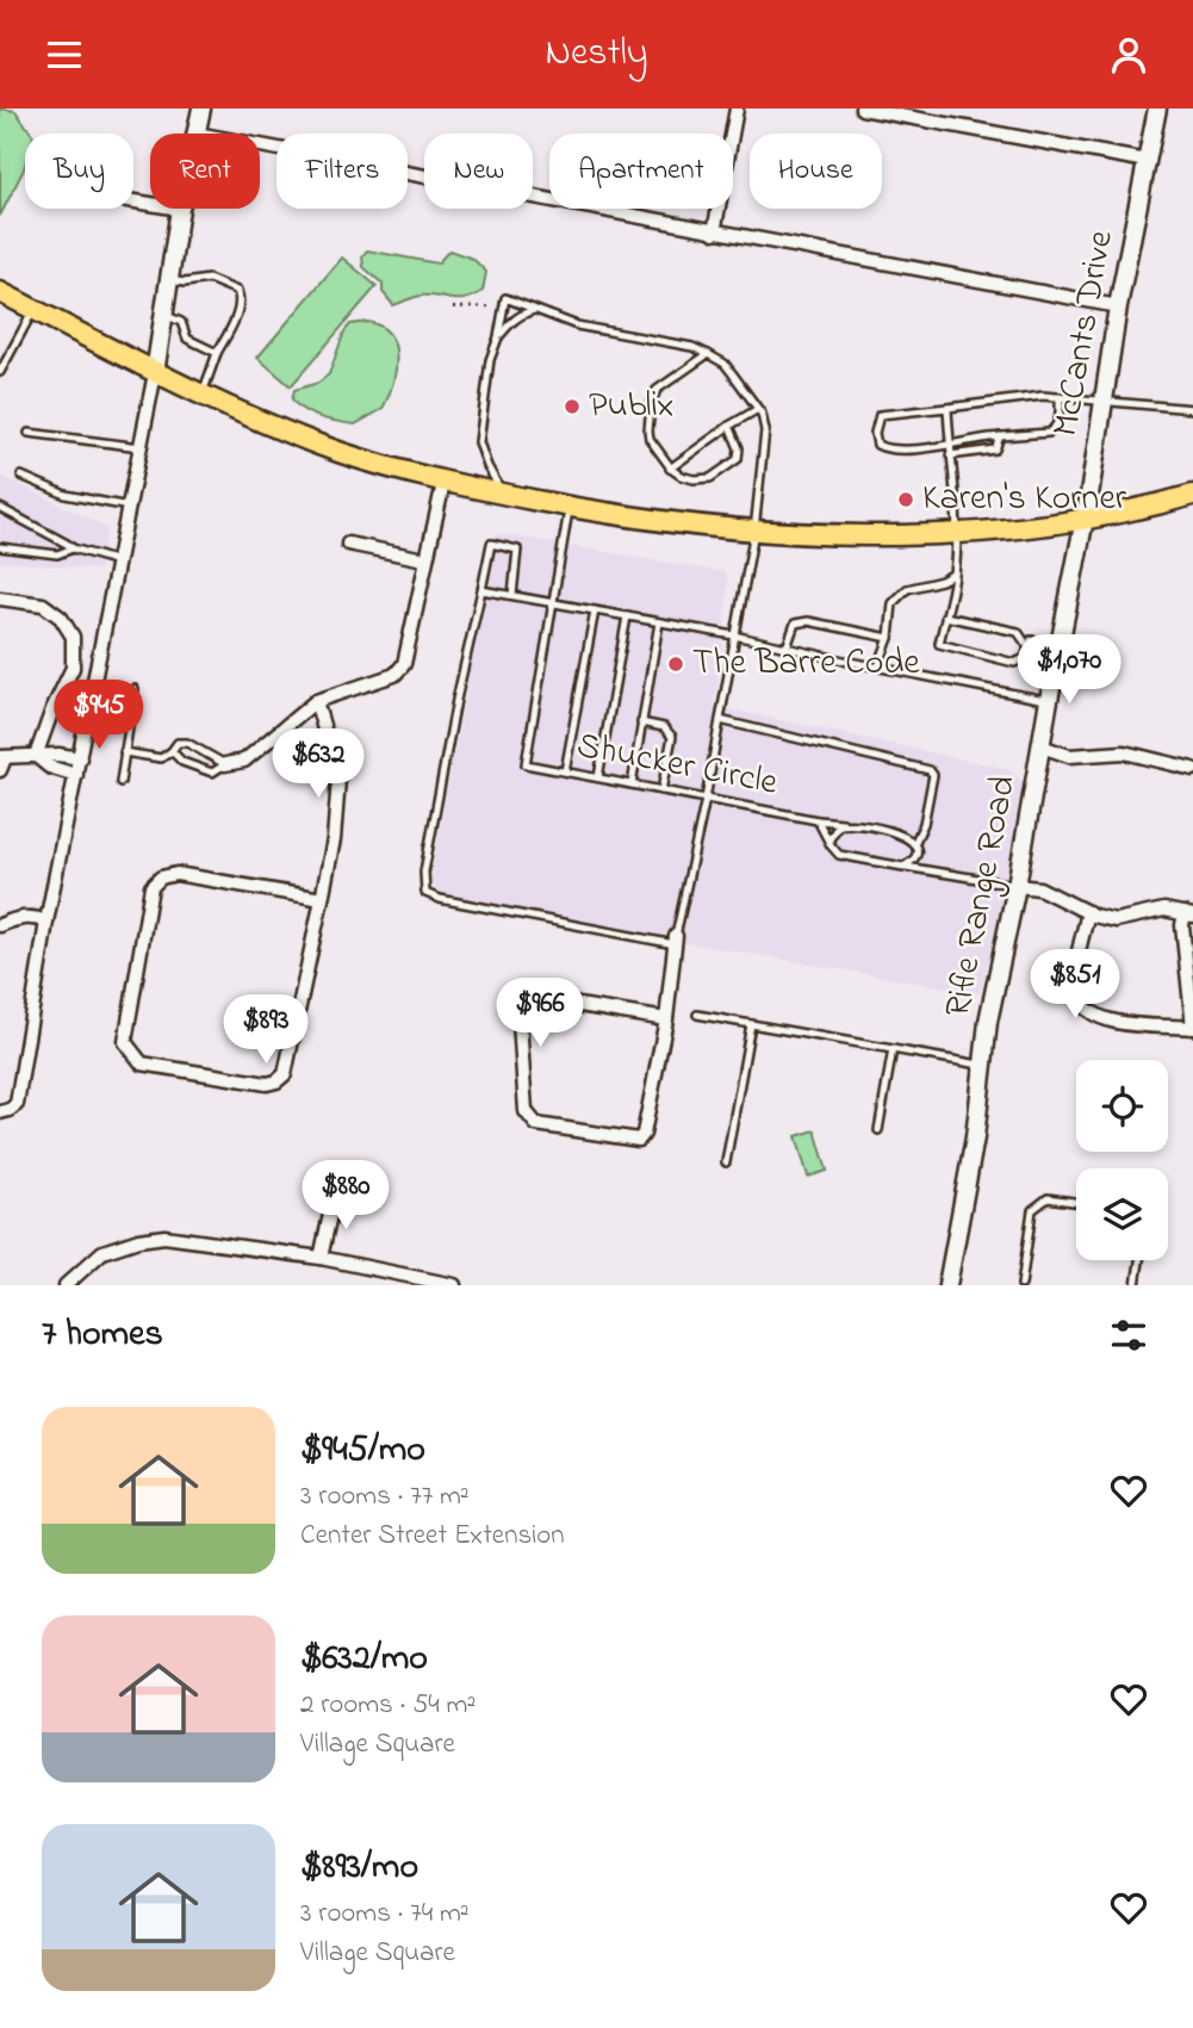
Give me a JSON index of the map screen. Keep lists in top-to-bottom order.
{
  "streets": {
    "main road": ["McCants Drive", "Rifle Range Road"],
    "lane": ["Shucker Circle"]
  },
  "crossings": [
    ["McCants Drive", "Rifle Range Road"],
    ["Shucker Circle", "Rifle Range Road"]
  ],
  "places": ["Publix", "Karen's Korner", "The Barre Code"],
  "page": {
    "header": "Nestly",
    "chip": [
      "Buy",
      "Rent",
      "Filters",
      "New",
      "Apartment",
      "House"
    ],
    "price": [
      "$1,070",
      "$945",
      "$632",
      "$851",
      "$966",
      "$893",
      "$880"
    ],
    "heading": "7 homes",
    "list": [
      {
        "name": "$945/mo",
        "note": "3 rooms · 77 m² · Center Street Extension"
      },
      {
        "name": "$632/mo",
        "note": "2 rooms · 54 m² · Village Square"
      },
      {
        "name": "$893/mo",
        "note": "3 rooms · 74 m² · Village Square"
      }
    ]
  }
}
